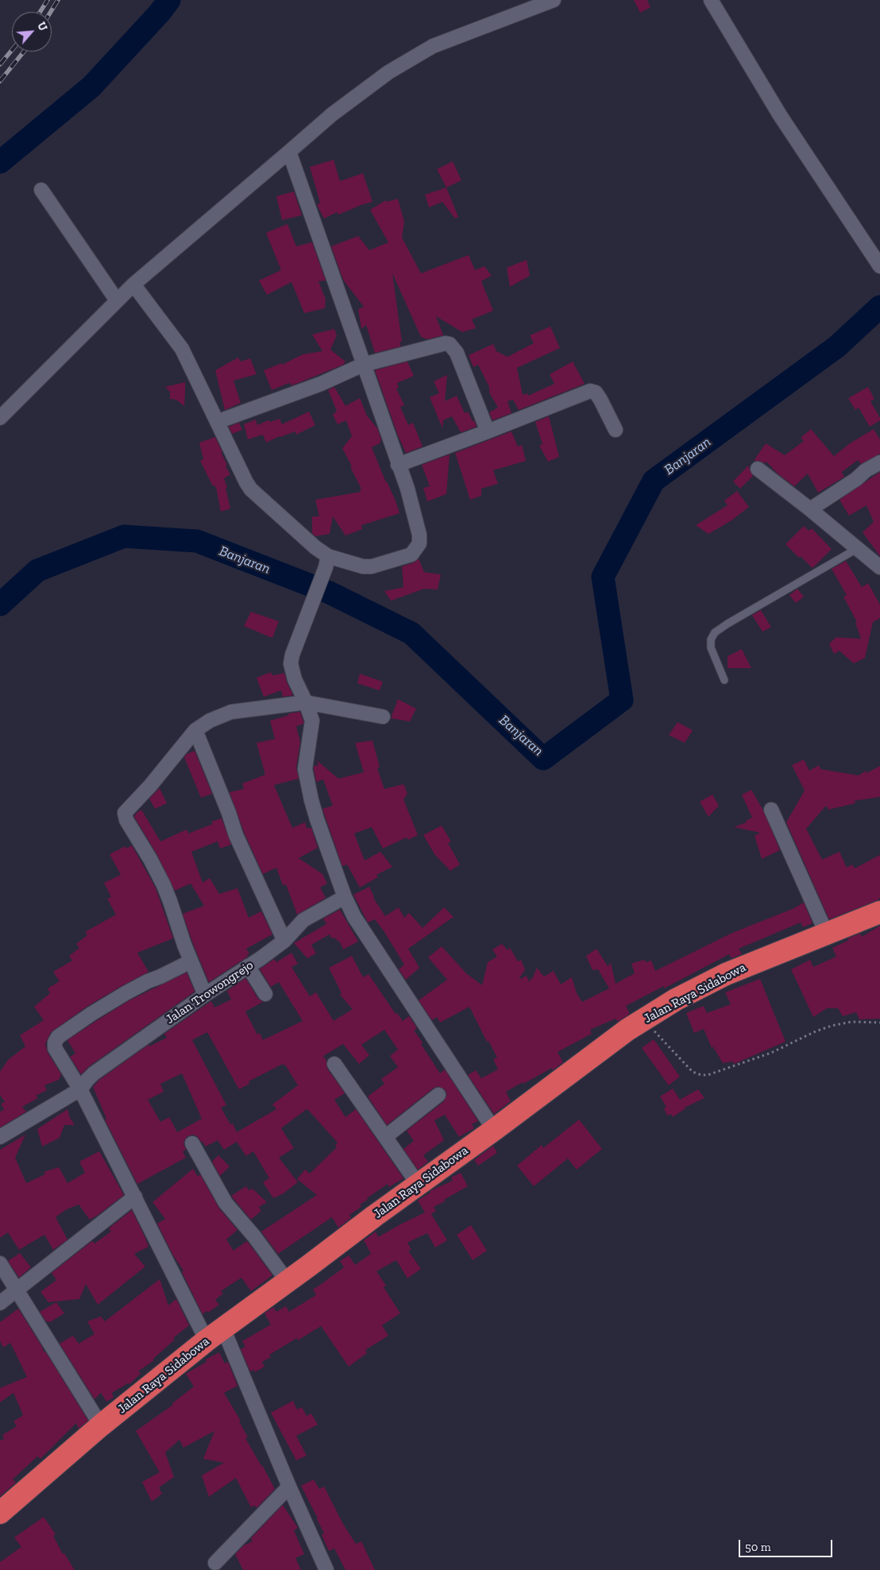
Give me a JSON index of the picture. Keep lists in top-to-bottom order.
{
  "streets": {
    "highway": ["Jalan Raya Sidabowa"],
    "street": ["Jalan Trowongrejo"]
  },
  "water": ["Banjaran"],
  "scale_bar": "50 m",
  "north": "top right"
}
